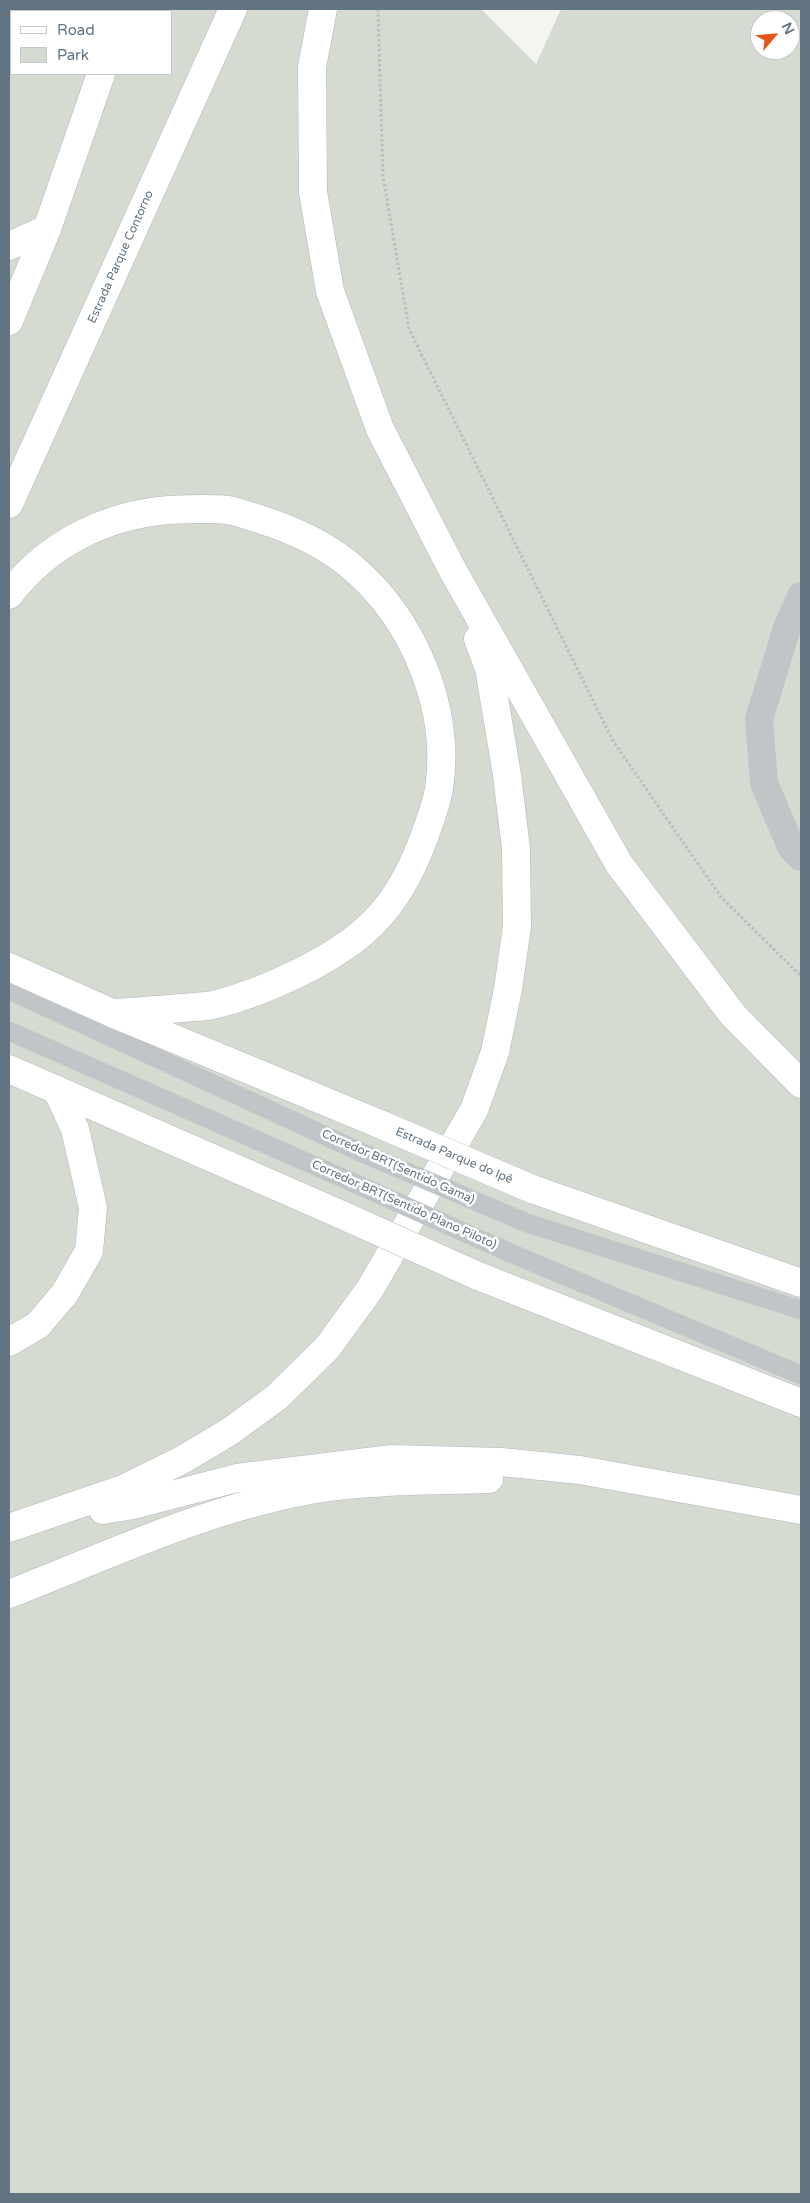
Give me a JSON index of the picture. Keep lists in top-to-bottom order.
{
  "streets": {
    "main road": ["Estrada Parque Contorno", "Estrada Parque do Ipê"],
    "lane": ["Corredor BRT(Sentido Gama)", "Corredor BRT(Sentido Plano Piloto)"]
  },
  "legend": ["Road", "Park"],
  "north": "top right"
}
